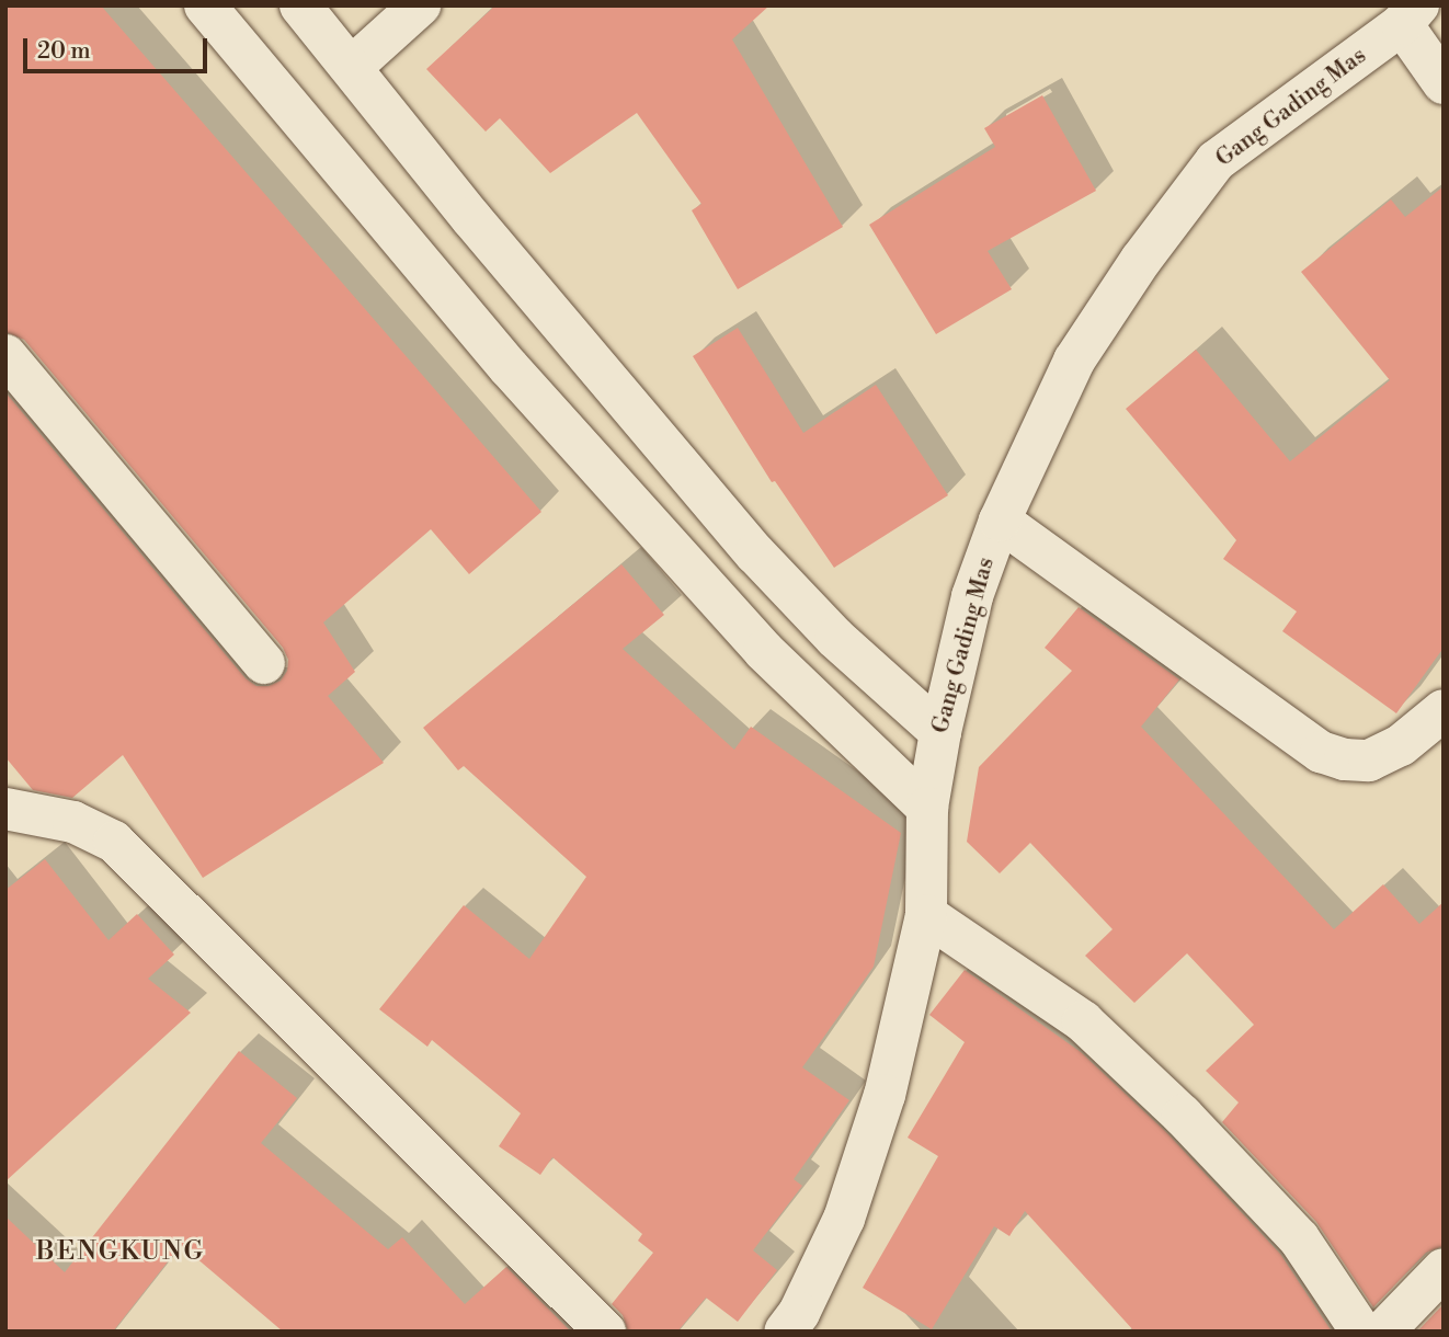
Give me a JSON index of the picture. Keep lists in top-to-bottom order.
{
  "streets": {
    "street": ["Gang Gading Mas"]
  },
  "districts": ["BENGKUNG"],
  "scale_bar": "20 m"
}
